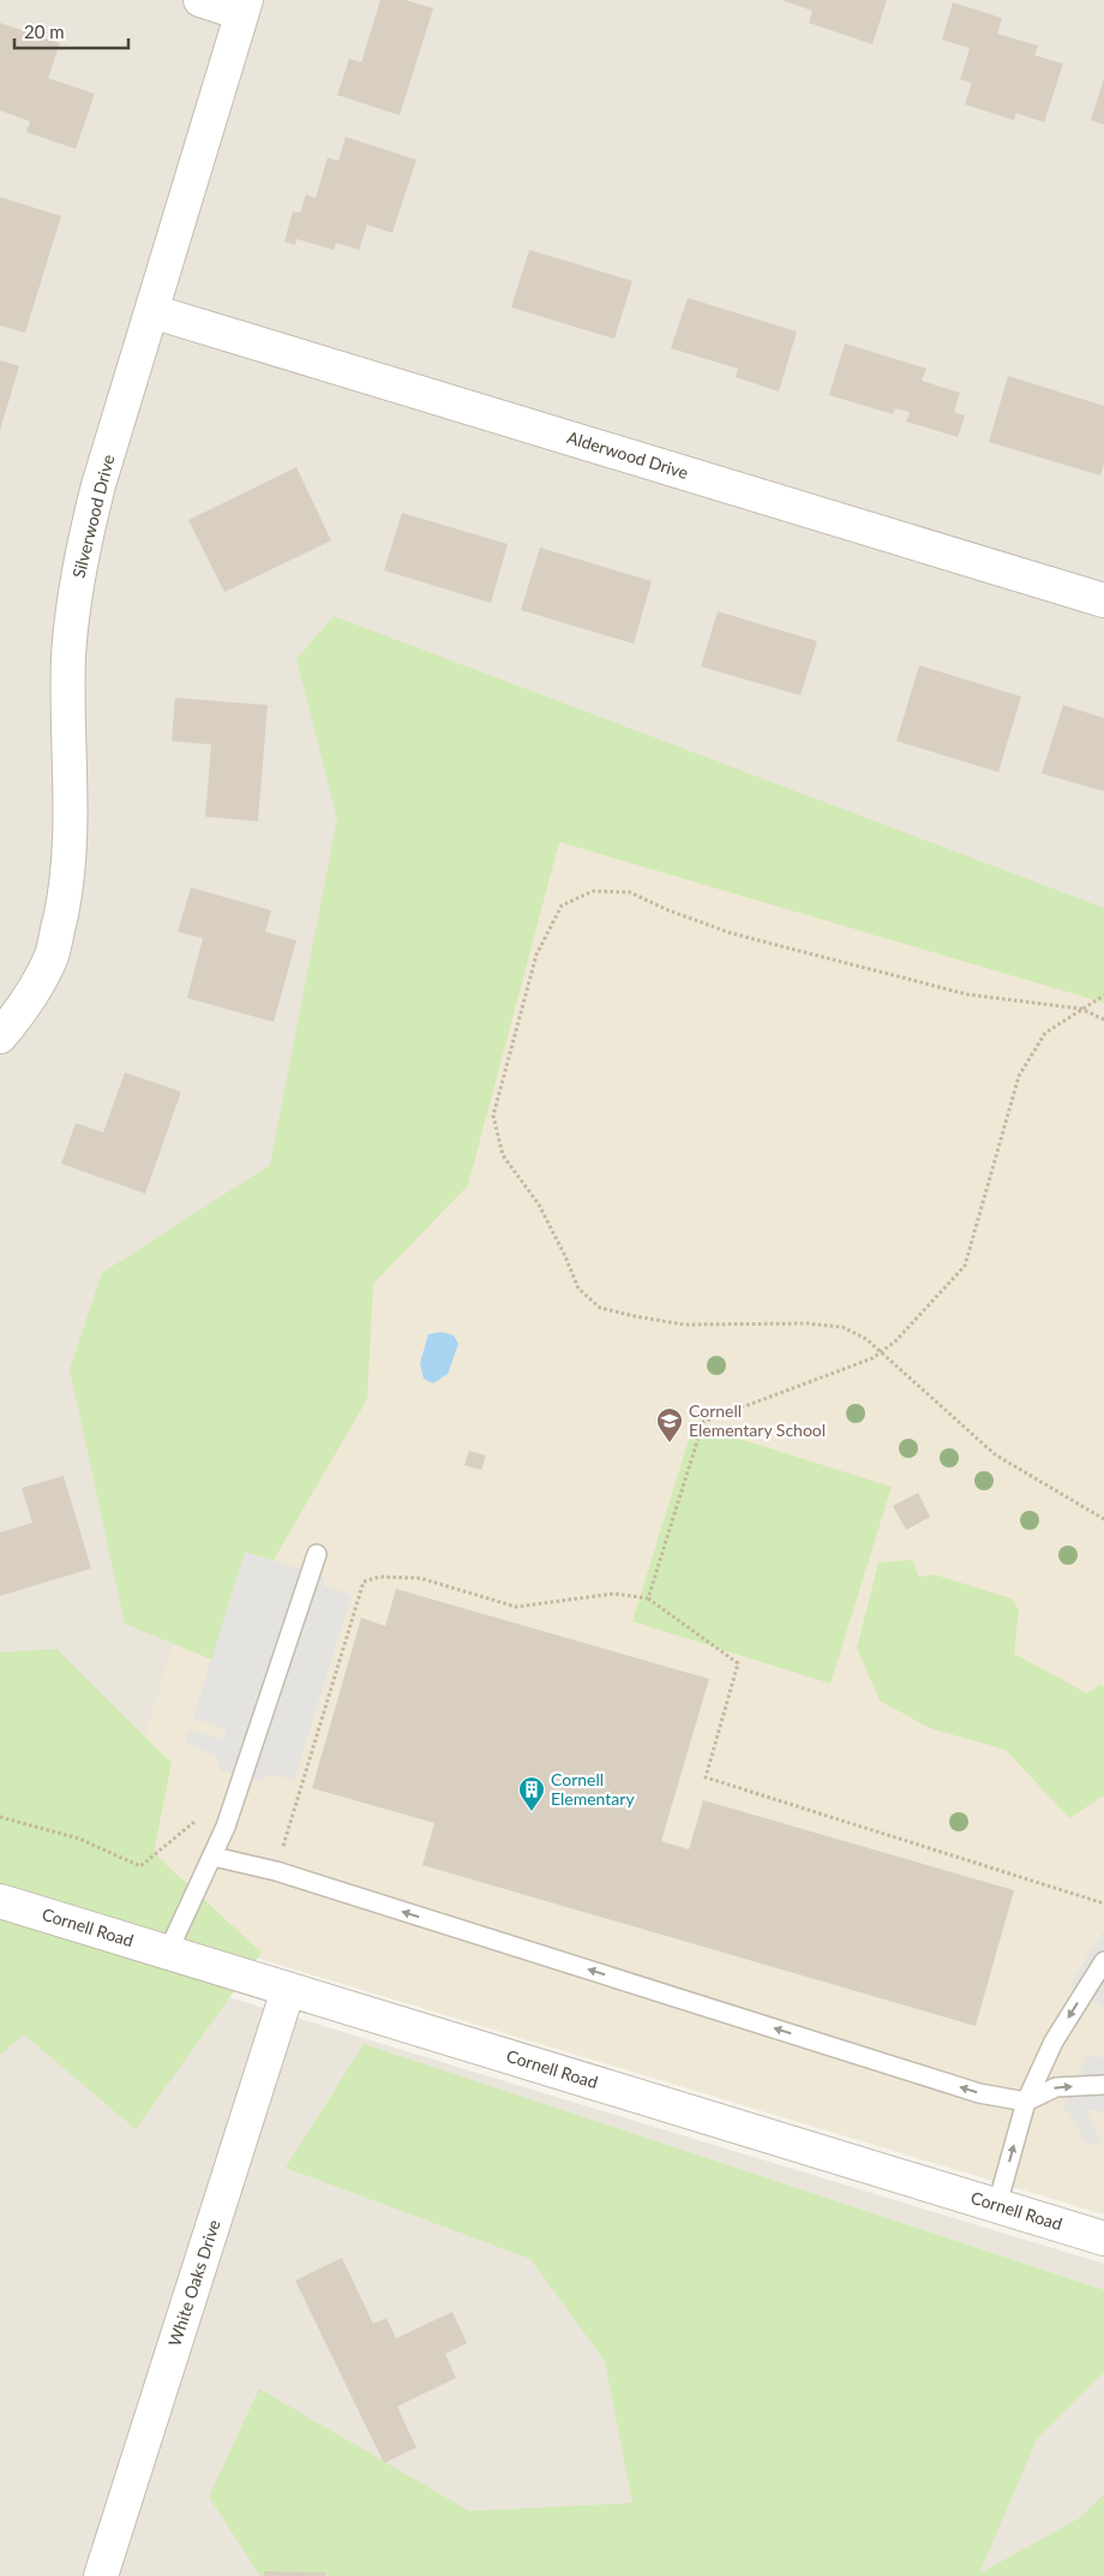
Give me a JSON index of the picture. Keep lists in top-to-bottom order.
{
  "streets": {
    "street": [
      "Alderwood Drive",
      "Silverwood Drive",
      "Cornell Road",
      "White Oaks Drive"
    ]
  },
  "crossings": [
    ["Alderwood Drive", "Silverwood Drive"],
    ["Cornell Road", "White Oaks Drive"]
  ],
  "places": {
    "school or university": ["Cornell Elementary School"],
    "building": ["Cornell Elementary"]
  },
  "scale_bar": "20 m"
}
